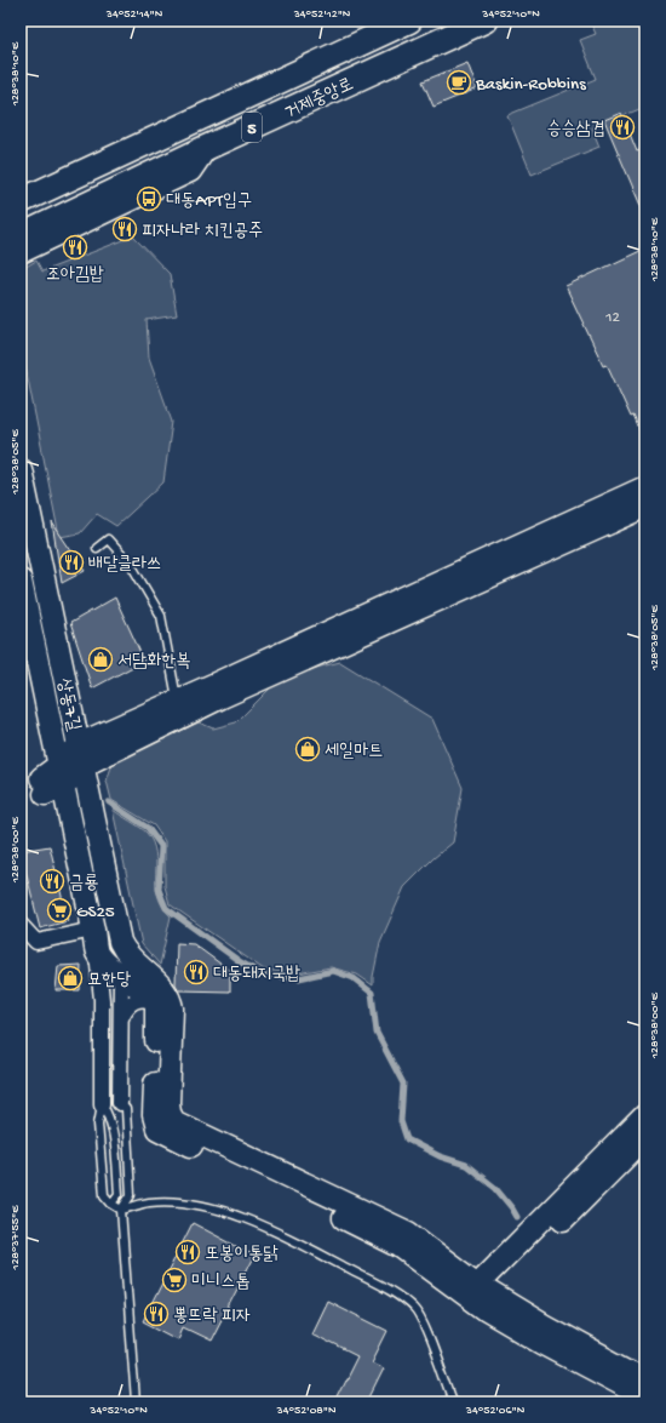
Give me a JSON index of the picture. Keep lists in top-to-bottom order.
{
  "streets": {
    "main road": ["거제중앙로", "5"],
    "street": ["상동7길"]
  },
  "places": {
    "cafe": ["Baskin-Robbins"],
    "restaurant": [
      "승승삼겹",
      "피자나라 치킨공주",
      "조아김밥",
      "배달클라쓰",
      "금룡",
      "대동돼지국밥",
      "또봉이통닭",
      "뽕뜨락 피자"
    ],
    "bus stop": ["대동APT입구"],
    "shop": ["서담화한복", "세일마트", "묘한당"],
    "supermarket": ["GS25", "미니스톱"]
  },
  "house_numbers": ["12"],
  "coordinates": [
    "34°52'14\"N",
    "34°52'12\"N",
    "34°52'10\"N",
    "128°38'10\"E",
    "128°38'05\"E",
    "128°38'00\"E",
    "128°37'55\"E",
    "34°52'08\"N",
    "34°52'06\"N"
  ]
}
